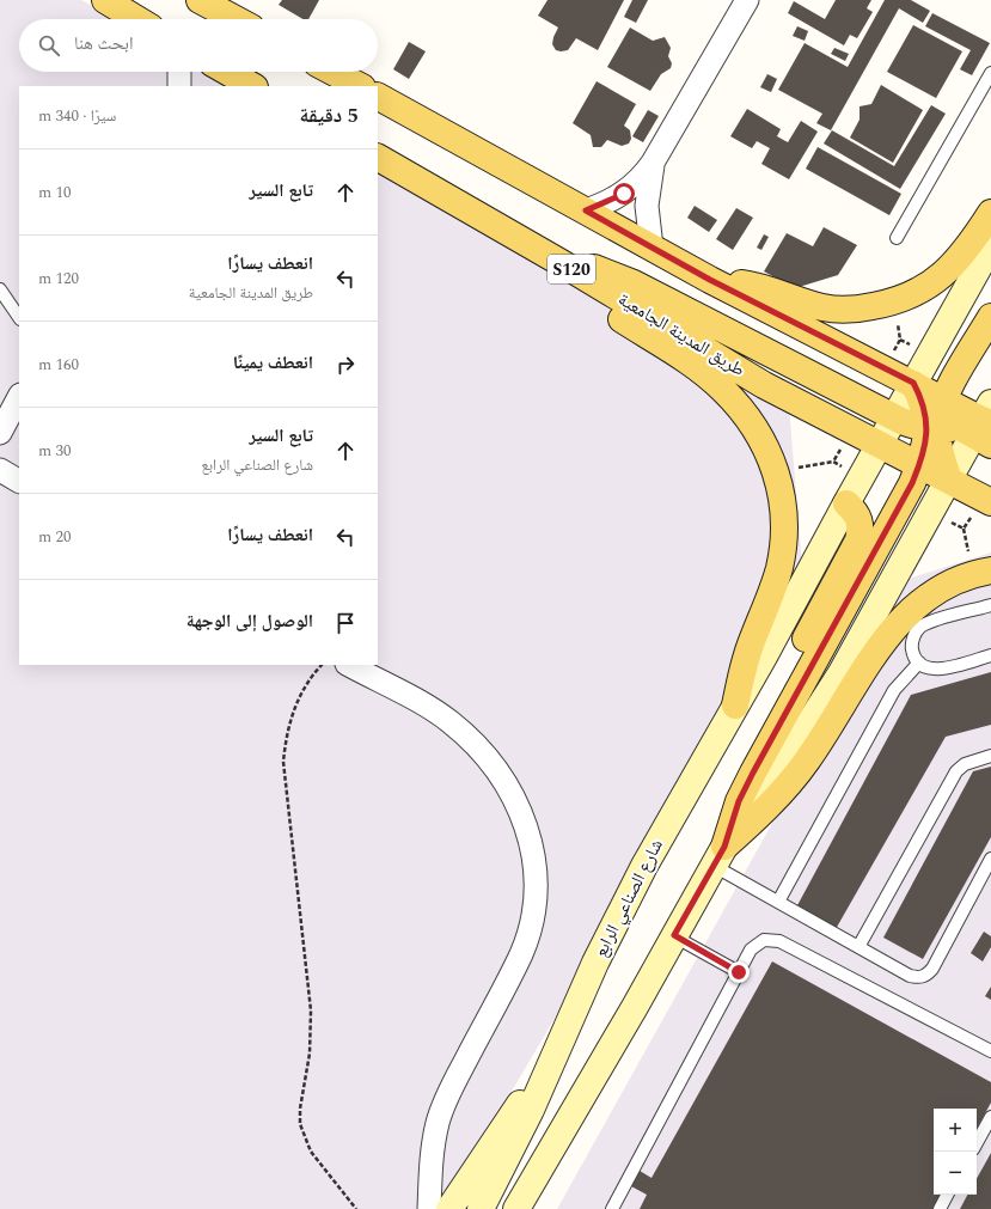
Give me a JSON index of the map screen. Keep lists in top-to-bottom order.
{
  "streets": {
    "main road": ["S120", "طريق المدينة الجامعية", "شارع الصناعي الرابع"]
  },
  "crossings": [
    ["طريق المدينة الجامعية", "شارع الصناعي الرابع"]
  ],
  "page": {
    "search": "ابحث هنا",
    "heading": ["5 دقيقة", "سيرًا · 340 m"],
    "list": [
      ["تابع السير", "10 m"],
      ["انعطف يسارًا", "طريق المدينة الجامعية", "120 m"],
      ["انعطف يمينًا", "160 m"],
      ["تابع السير", "شارع الصناعي الرابع", "30 m"],
      ["انعطف يسارًا", "20 m"],
      "الوصول إلى الوجهة"
    ],
    "map_buttons": ["+", "−"]
  }
}
